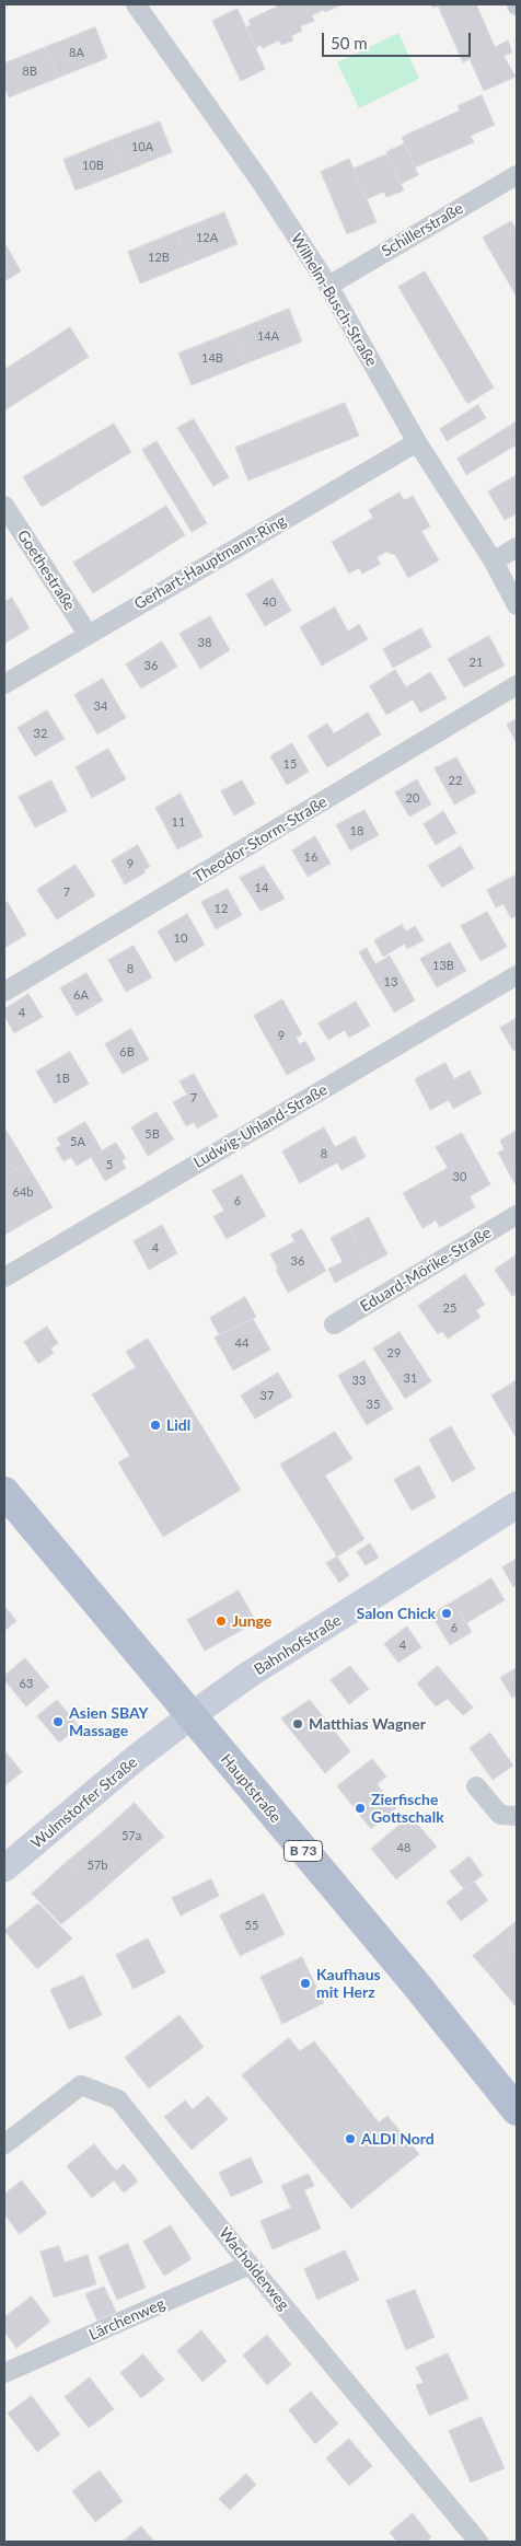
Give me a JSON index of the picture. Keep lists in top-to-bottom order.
{
  "streets": {
    "main road": ["Hauptstraße", "B 73"],
    "street": [
      "Schillerstraße",
      "Wilhelm-Busch-Straße",
      "Gerhart-Hauptmann-Ring",
      "Goethestraße",
      "Theodor-Storm-Straße",
      "Ludwig-Uhland-Straße",
      "Eduard-Mörike-Straße",
      "Bahnhofstraße",
      "Wulmstorfer Straße",
      "Wacholderweg",
      "Lärchenweg"
    ]
  },
  "crossings": [
    ["Schillerstraße", "Wilhelm-Busch-Straße"],
    ["Wilhelm-Busch-Straße", "Gerhart-Hauptmann-Ring"],
    ["Gerhart-Hauptmann-Ring", "Goethestraße"],
    ["Bahnhofstraße", "Hauptstraße"],
    ["Bahnhofstraße", "Wulmstorfer Straße"],
    ["Hauptstraße", "Wulmstorfer Straße"],
    ["Wacholderweg", "Lärchenweg"]
  ],
  "places": [
    "Lidl",
    "Salon Chick",
    "Junge",
    "Asien SBAY Massage",
    "Matthias Wagner",
    "Zierfische Gottschalk",
    "Kaufhaus mit Herz",
    "ALDI Nord"
  ],
  "house_numbers": [
    "8A",
    "8B",
    "10A",
    "10B",
    "12A",
    "12B",
    "14A",
    "14B",
    "40",
    "38",
    "21",
    "36",
    "34",
    "32",
    "15",
    "22",
    "20",
    "11",
    "18",
    "16",
    "9",
    "14",
    "7",
    "12",
    "10",
    "13B",
    "8",
    "13",
    "6A",
    "4",
    "9",
    "6B",
    "1B",
    "7",
    "5B",
    "5A",
    "8",
    "5",
    "30",
    "64b",
    "6",
    "4",
    "36",
    "25",
    "44",
    "29",
    "31",
    "33",
    "37",
    "35",
    "6",
    "4",
    "63",
    "57a",
    "48",
    "57b",
    "55"
  ],
  "scale_bar": "50 m"
}
